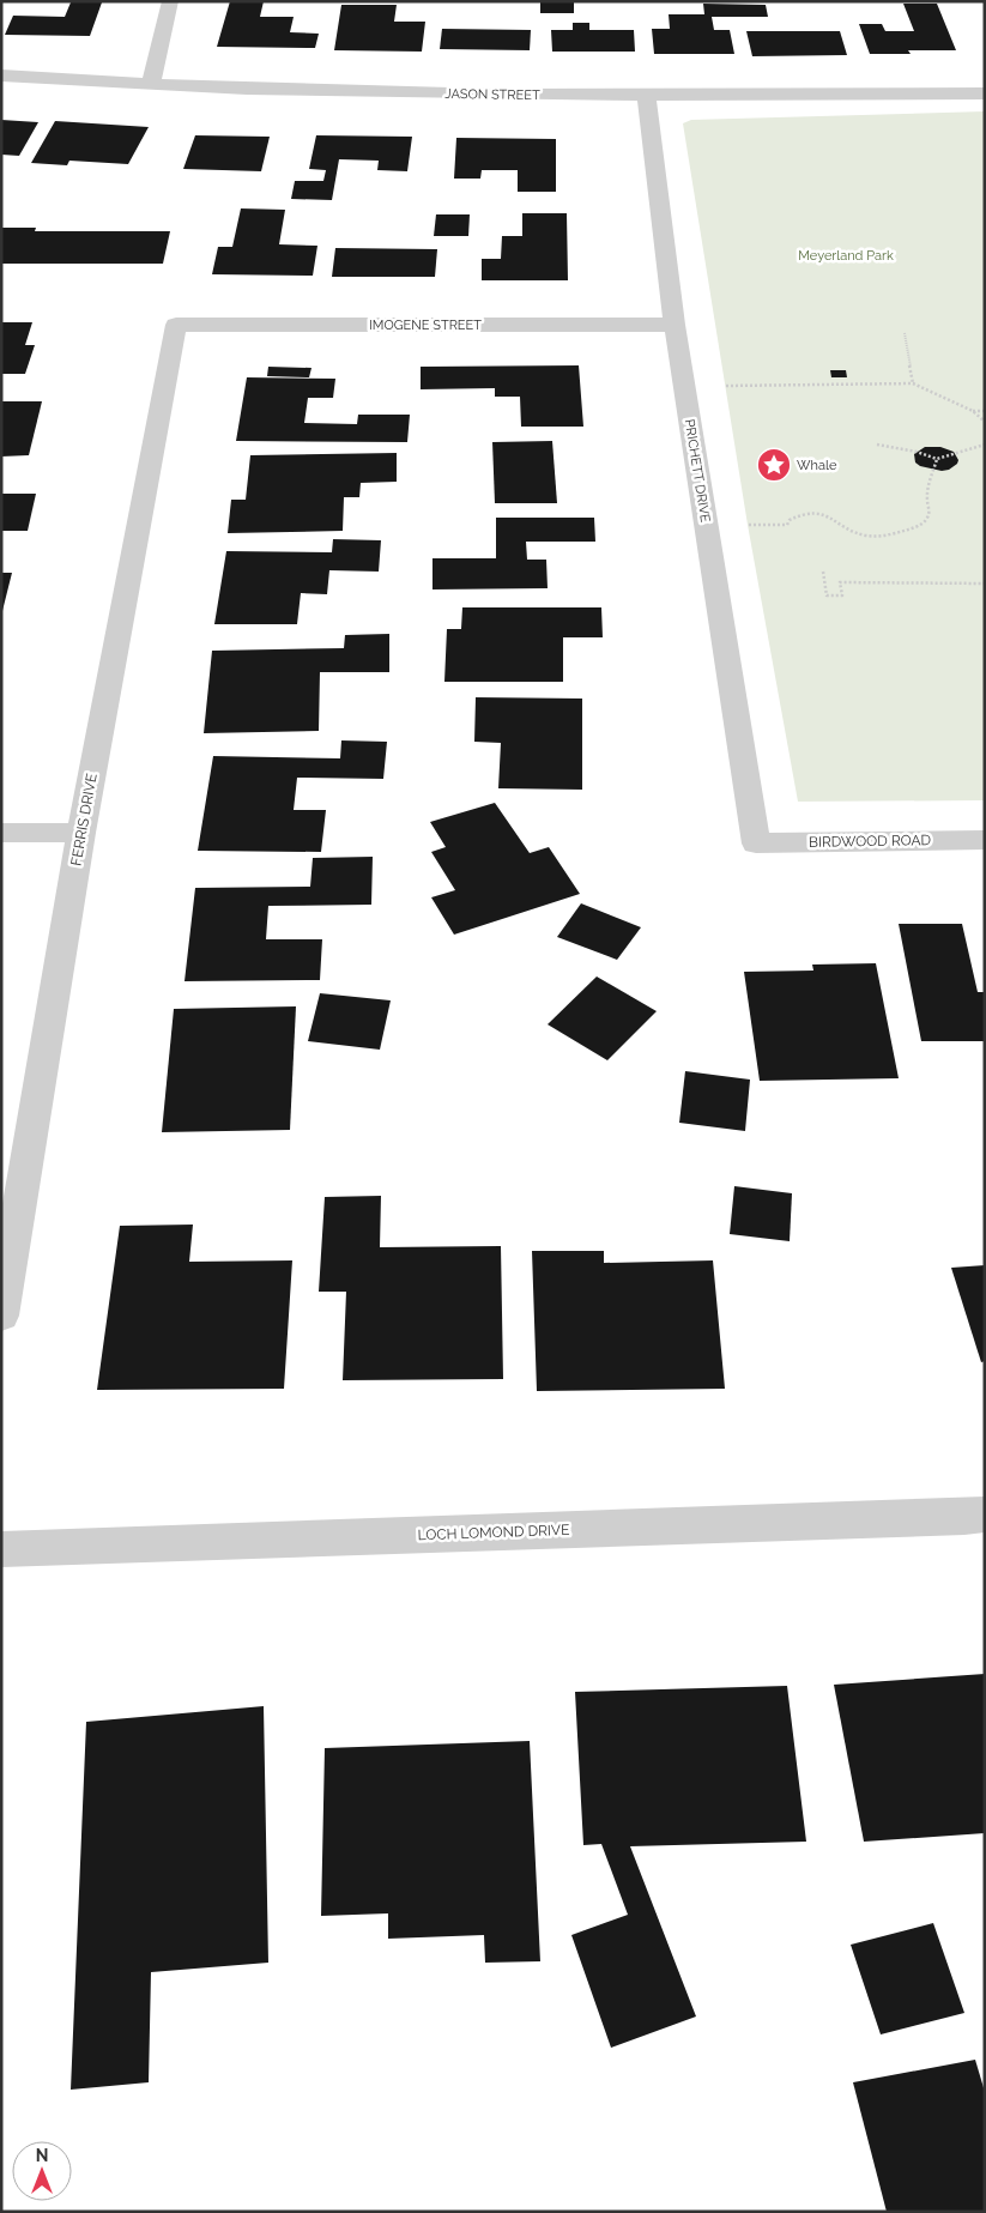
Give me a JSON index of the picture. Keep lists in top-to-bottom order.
{
  "streets": {
    "street": [
      "JASON STREET",
      "IMOGENE STREET",
      "PRICHETT DRIVE",
      "FERRIS DRIVE",
      "BIRDWOOD ROAD",
      "LOCH LOMOND DRIVE"
    ]
  },
  "crossings": [
    ["JASON STREET", "PRICHETT DRIVE"],
    ["IMOGENE STREET", "PRICHETT DRIVE"],
    ["IMOGENE STREET", "FERRIS DRIVE"],
    ["PRICHETT DRIVE", "BIRDWOOD ROAD"]
  ],
  "parks": ["Meyerland Park"],
  "places": {
    "place": ["Whale"]
  },
  "north": "top"
}
